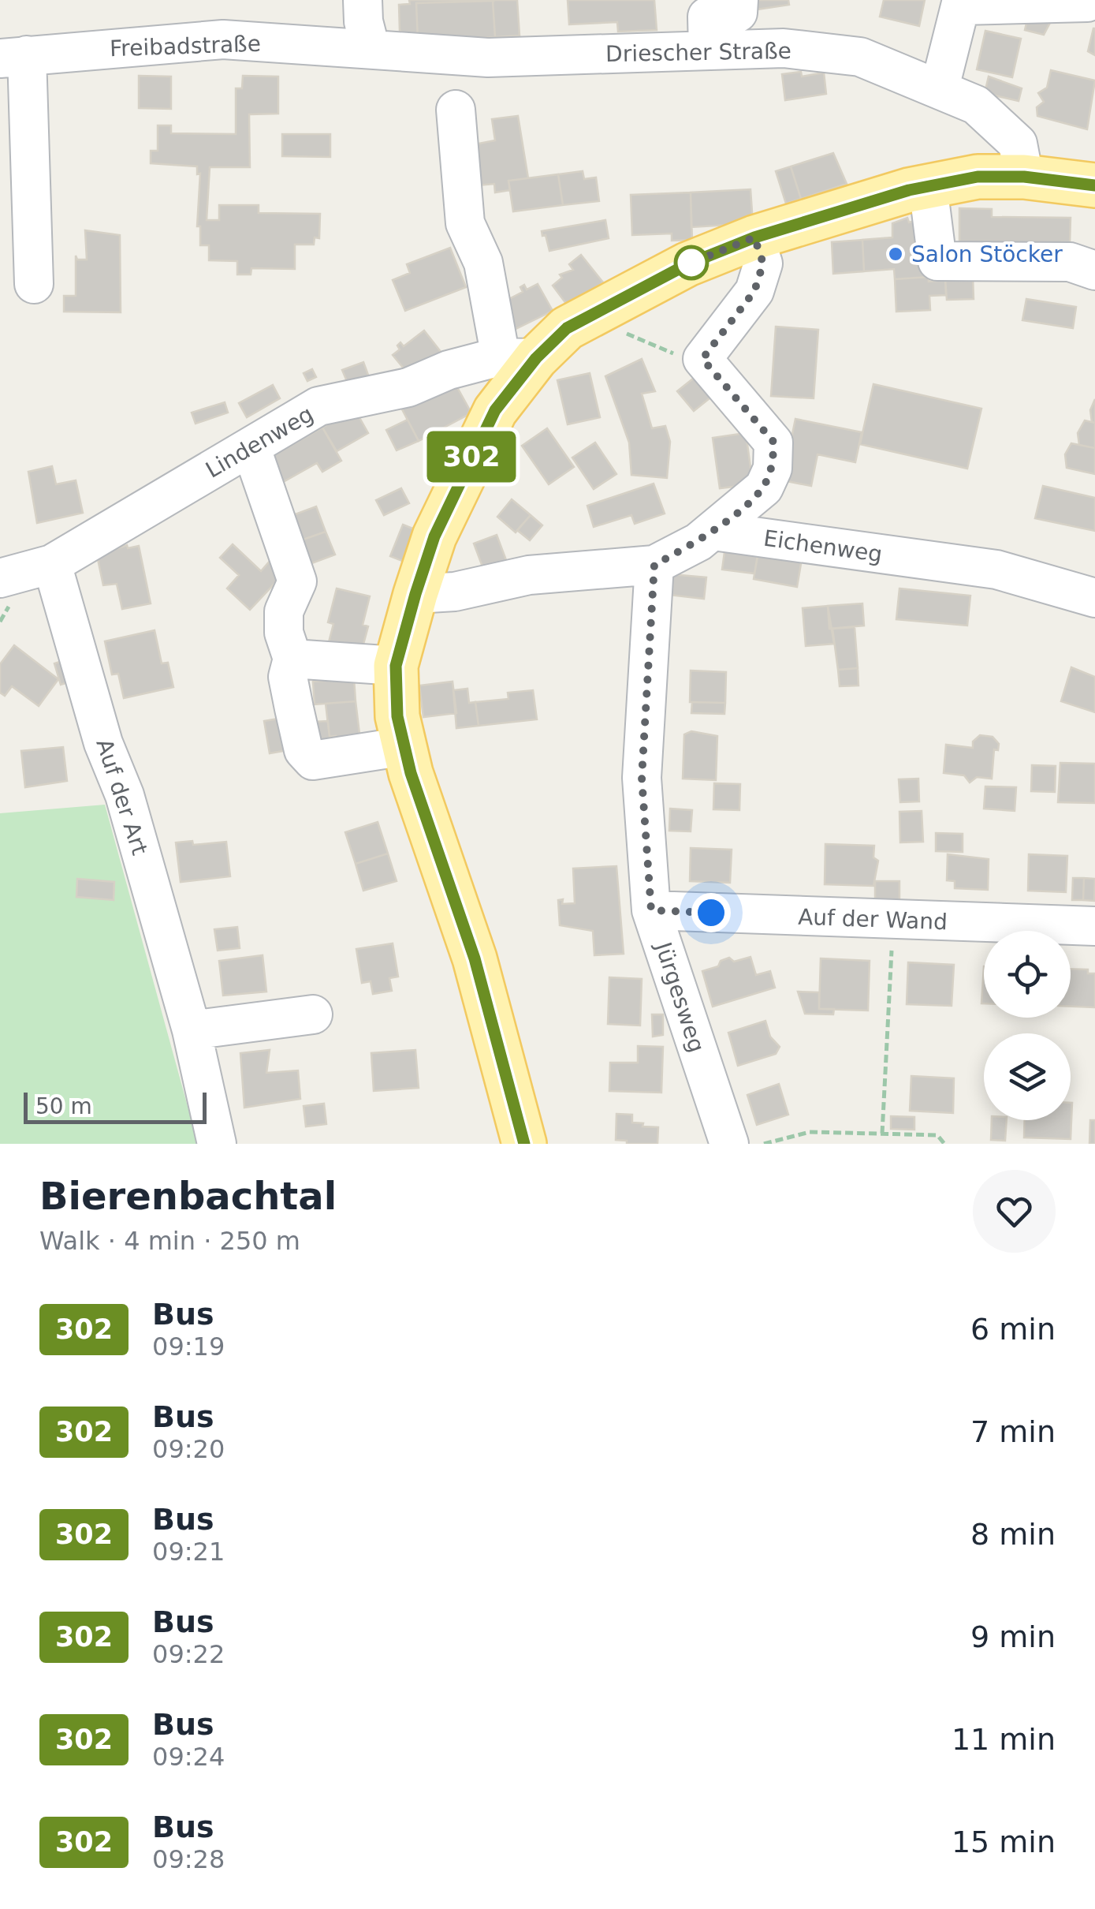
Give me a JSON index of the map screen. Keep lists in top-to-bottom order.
{
  "streets": {
    "street": [
      "Freibadstraße",
      "Driescher Straße",
      "Lindenweg",
      "Eichenweg",
      "Auf der Art",
      "Auf der Wand",
      "Jürgesweg"
    ]
  },
  "crossings": [
    ["Freibadstraße", "Driescher Straße"],
    ["Lindenweg", "Auf der Art"],
    ["Auf der Wand", "Jürgesweg"]
  ],
  "places": ["Salon Stöcker"],
  "lines": ["bus line 302"],
  "scale_bar": "50 m",
  "page": {
    "on_map": "302",
    "scale": "50 m",
    "heading": ["Bierenbachtal", "Walk · 4 min · 250 m"],
    "list": [
      {
        "mark": "302",
        "name": "Bus",
        "note": "09:19",
        "value": "6 min"
      },
      {
        "mark": "302",
        "name": "Bus",
        "note": "09:20",
        "value": "7 min"
      },
      {
        "mark": "302",
        "name": "Bus",
        "note": "09:21",
        "value": "8 min"
      },
      {
        "mark": "302",
        "name": "Bus",
        "note": "09:22",
        "value": "9 min"
      },
      {
        "mark": "302",
        "name": "Bus",
        "note": "09:24",
        "value": "11 min"
      },
      {
        "mark": "302",
        "name": "Bus",
        "note": "09:28",
        "value": "15 min"
      }
    ]
  }
}
